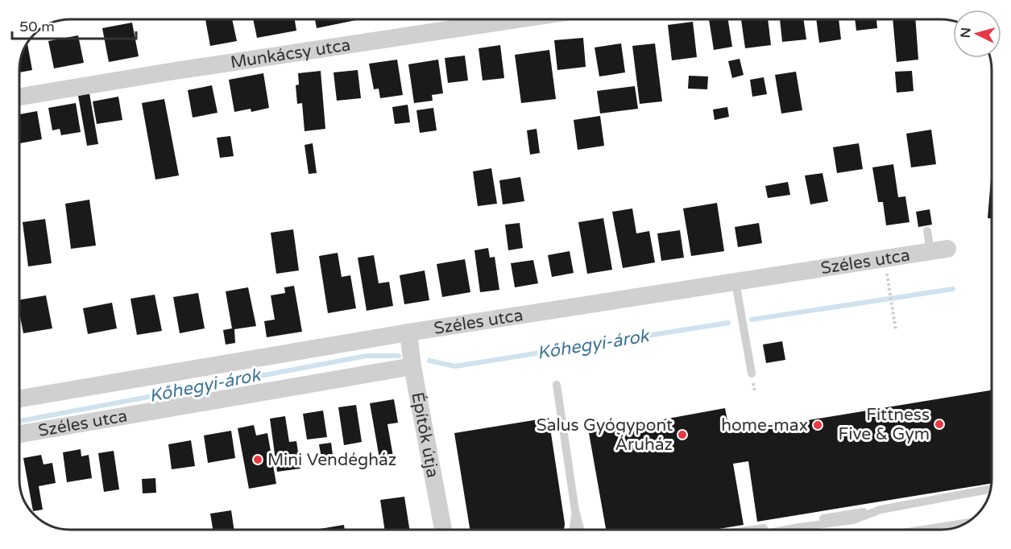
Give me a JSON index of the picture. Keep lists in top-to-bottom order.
{
  "streets": {
    "street": ["Munkácsy utca", "Széles utca", "Építők útja"]
  },
  "crossings": [
    ["Széles utca", "Építők útja"]
  ],
  "water": ["Kőhegyi-árok"],
  "places": [
    "Fittness Five & Gym",
    "home-max",
    "Salus Gyógypont Áruház",
    "Mini Vendégház"
  ],
  "scale_bar": "50 m",
  "north": "left"
}
